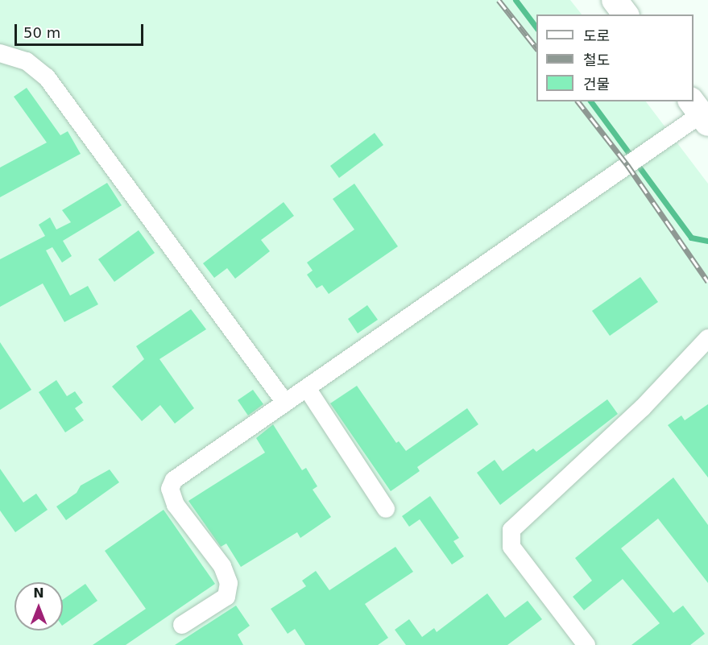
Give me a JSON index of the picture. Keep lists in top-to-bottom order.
{
  "legend": ["도로", "철도", "건물"],
  "scale_bar": "50 m",
  "north": "top"
}
